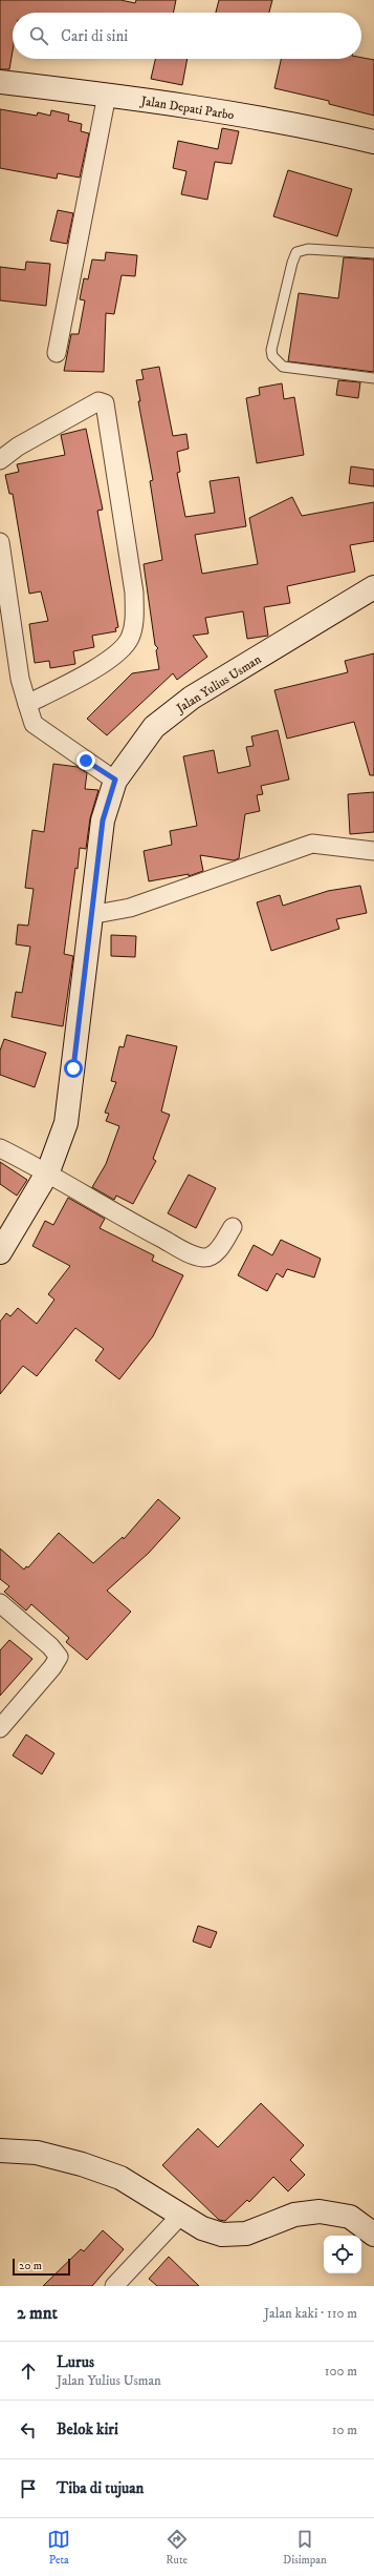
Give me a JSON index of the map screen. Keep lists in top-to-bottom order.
{
  "streets": {
    "street": ["Jalan Depati Parbo", "Jalan Yulius Usman"]
  },
  "scale_bar": "20 m",
  "page": {
    "search": "Cari di sini",
    "scale": "20 m",
    "heading": ["2 mnt", "Jalan kaki · 110 m"],
    "list": [
      ["Lurus", "Jalan Yulius Usman", "100 m"],
      ["Belok kiri", "10 m"],
      "Tiba di tujuan"
    ],
    "nav": ["Peta", "Rute", "Disimpan"]
  }
}
